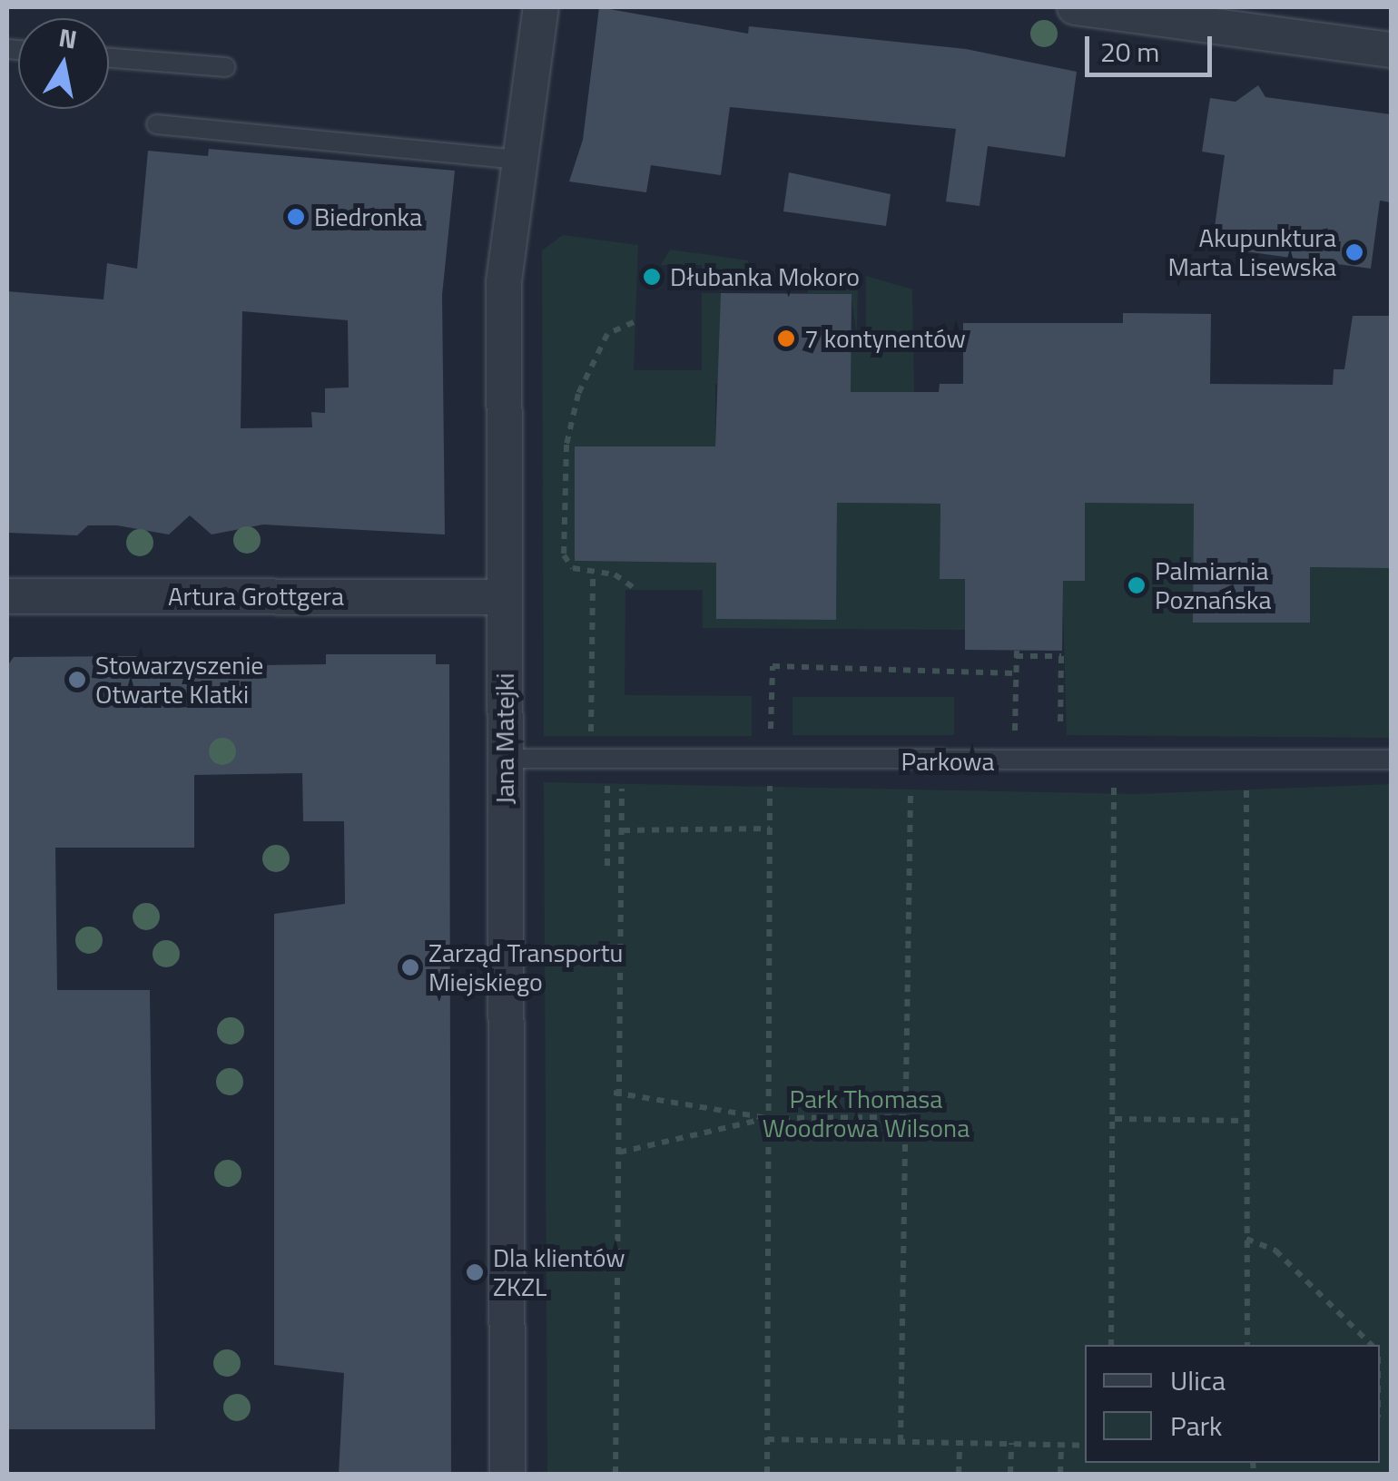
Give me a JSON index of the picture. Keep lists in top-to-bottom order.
{
  "streets": {
    "street": ["Artura Grottgera", "Jana Matejki"],
    "lane": ["Parkowa"]
  },
  "crossings": [
    ["Artura Grottgera", "Jana Matejki"],
    ["Jana Matejki", "Parkowa"]
  ],
  "parks": ["Park Thomasa Woodrowa Wilsona"],
  "places": [
    "Biedronka",
    "Akupunktura Marta Lisewska",
    "Dłubanka Mokoro",
    "7 kontynentów",
    "Palmiarnia Poznańska",
    "Stowarzyszenie Otwarte Klatki",
    "Zarząd Transportu Miejskiego",
    "Dla klientów ZKZL"
  ],
  "legend": ["Ulica", "Park"],
  "scale_bar": "20 m",
  "north": "top"
}
